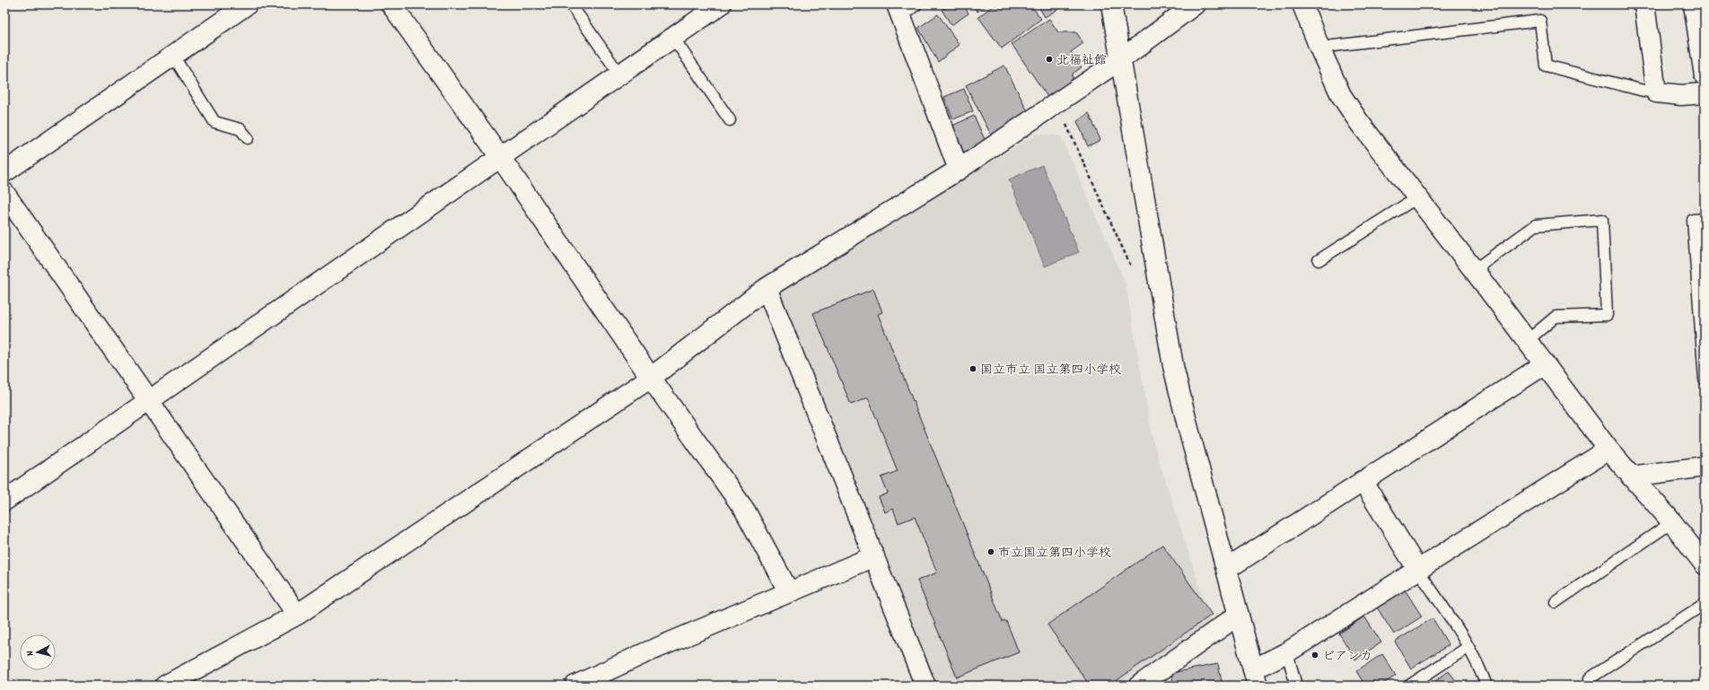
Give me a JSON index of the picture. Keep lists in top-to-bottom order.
{
  "places": [
    "北福祉館",
    "国立市立 国立第四小学校",
    "市立国立第四小学校",
    "ビアンカ"
  ],
  "north": "left"
}
